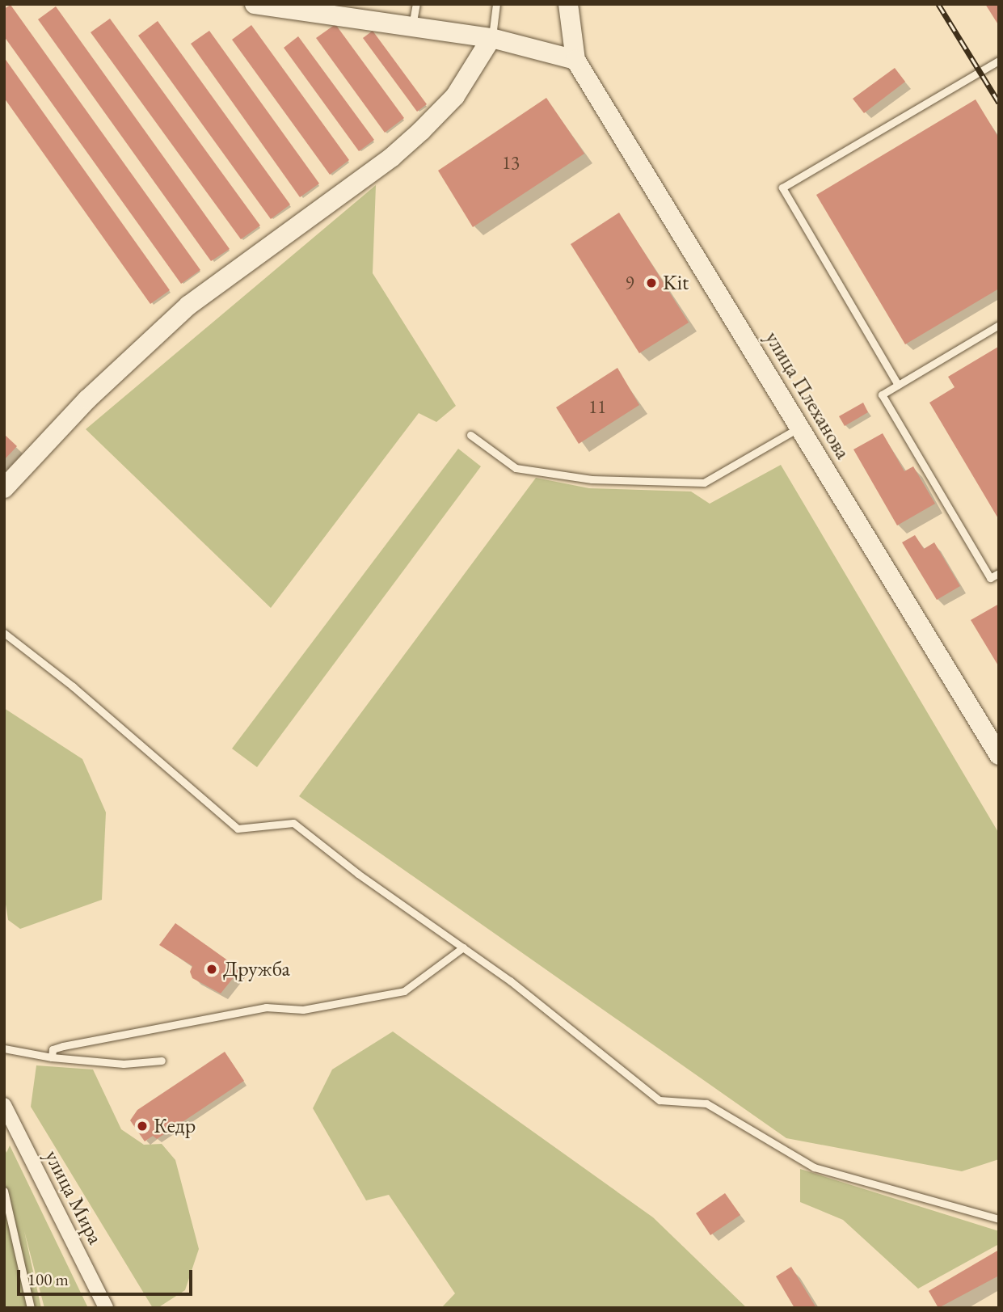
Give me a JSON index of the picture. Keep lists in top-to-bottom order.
{
  "streets": {
    "street": ["улица Плеханова", "улица Мира"]
  },
  "places": ["Kit", "Дружба", "Кедр"],
  "house_numbers": ["13", "9", "11"],
  "scale_bar": "100 m"
}
